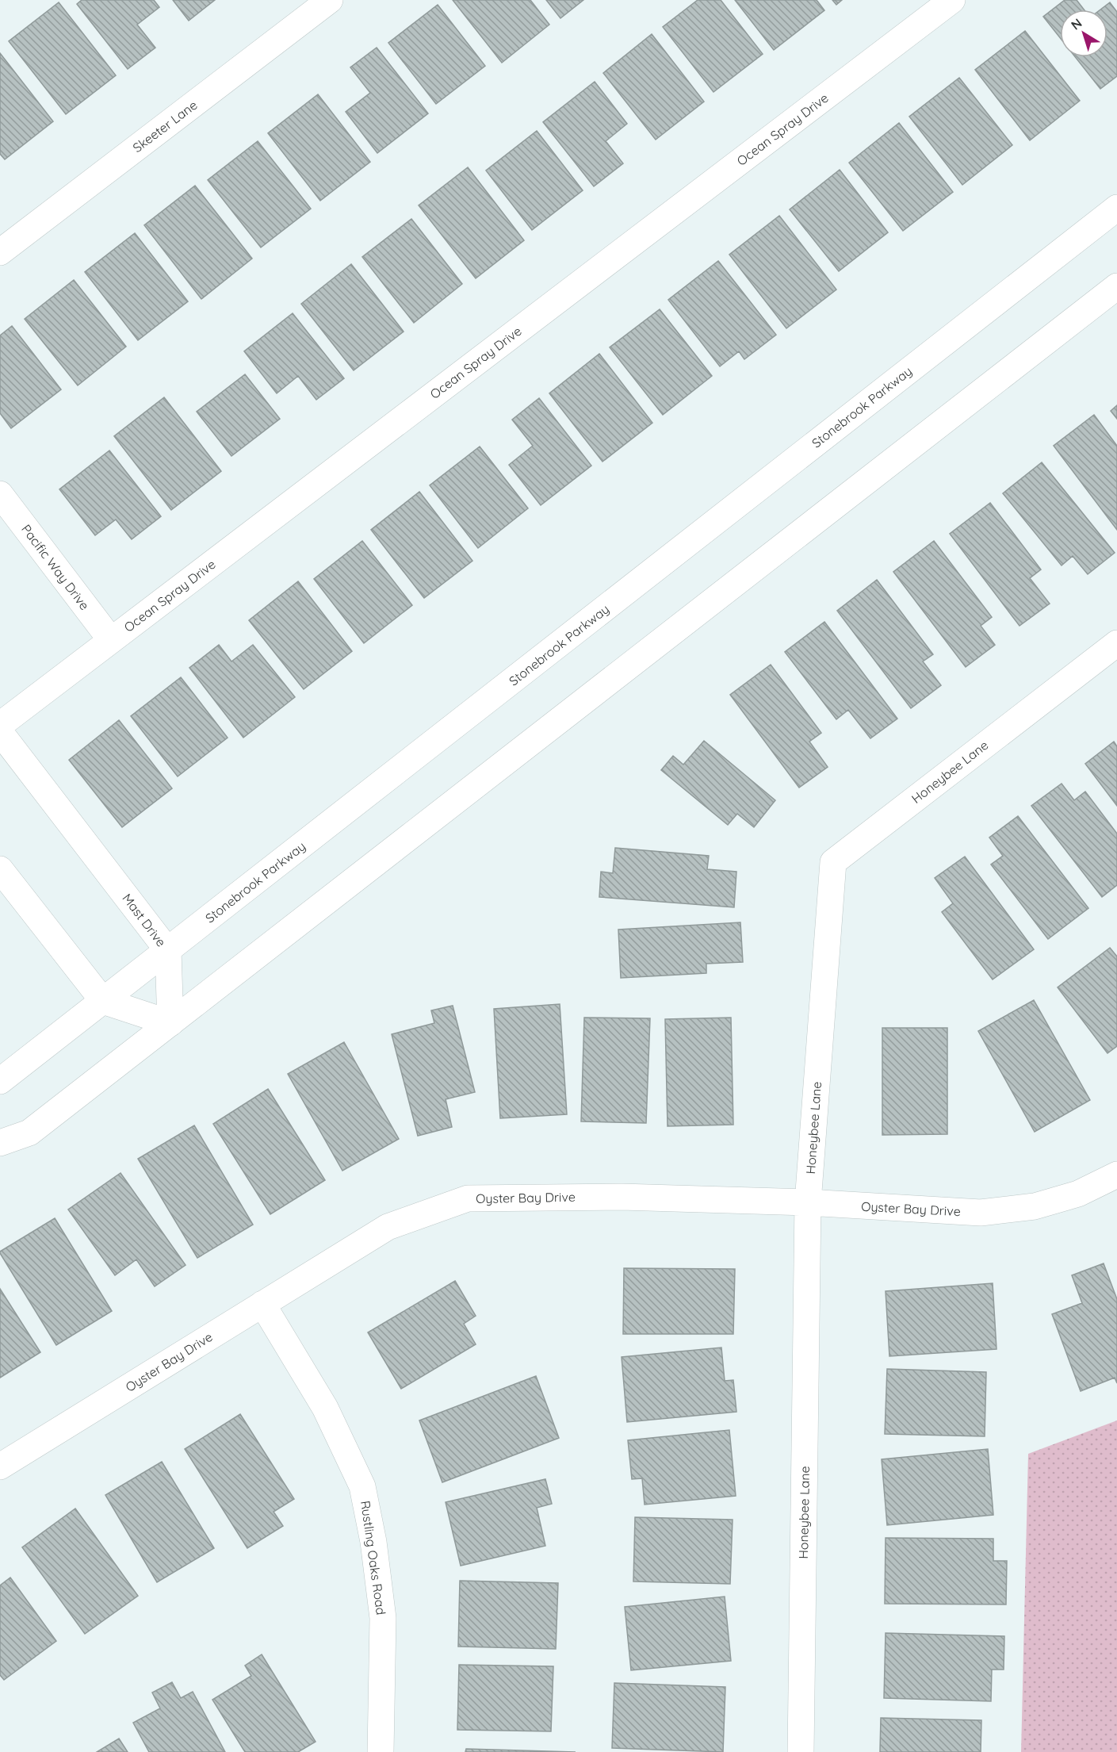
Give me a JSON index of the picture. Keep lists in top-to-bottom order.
{
  "streets": {
    "street": [
      "Skeeter Lane",
      "Ocean Spray Drive",
      "Stonebrook Parkway",
      "Pacific Way Drive",
      "Honeybee Lane",
      "Mast Drive",
      "Oyster Bay Drive",
      "Rustling Oaks Road"
    ]
  },
  "crossings": [
    ["Ocean Spray Drive", "Pacific Way Drive"],
    ["Stonebrook Parkway", "Mast Drive"],
    ["Honeybee Lane", "Oyster Bay Drive"],
    ["Oyster Bay Drive", "Rustling Oaks Road"]
  ],
  "north": "top left"
}
